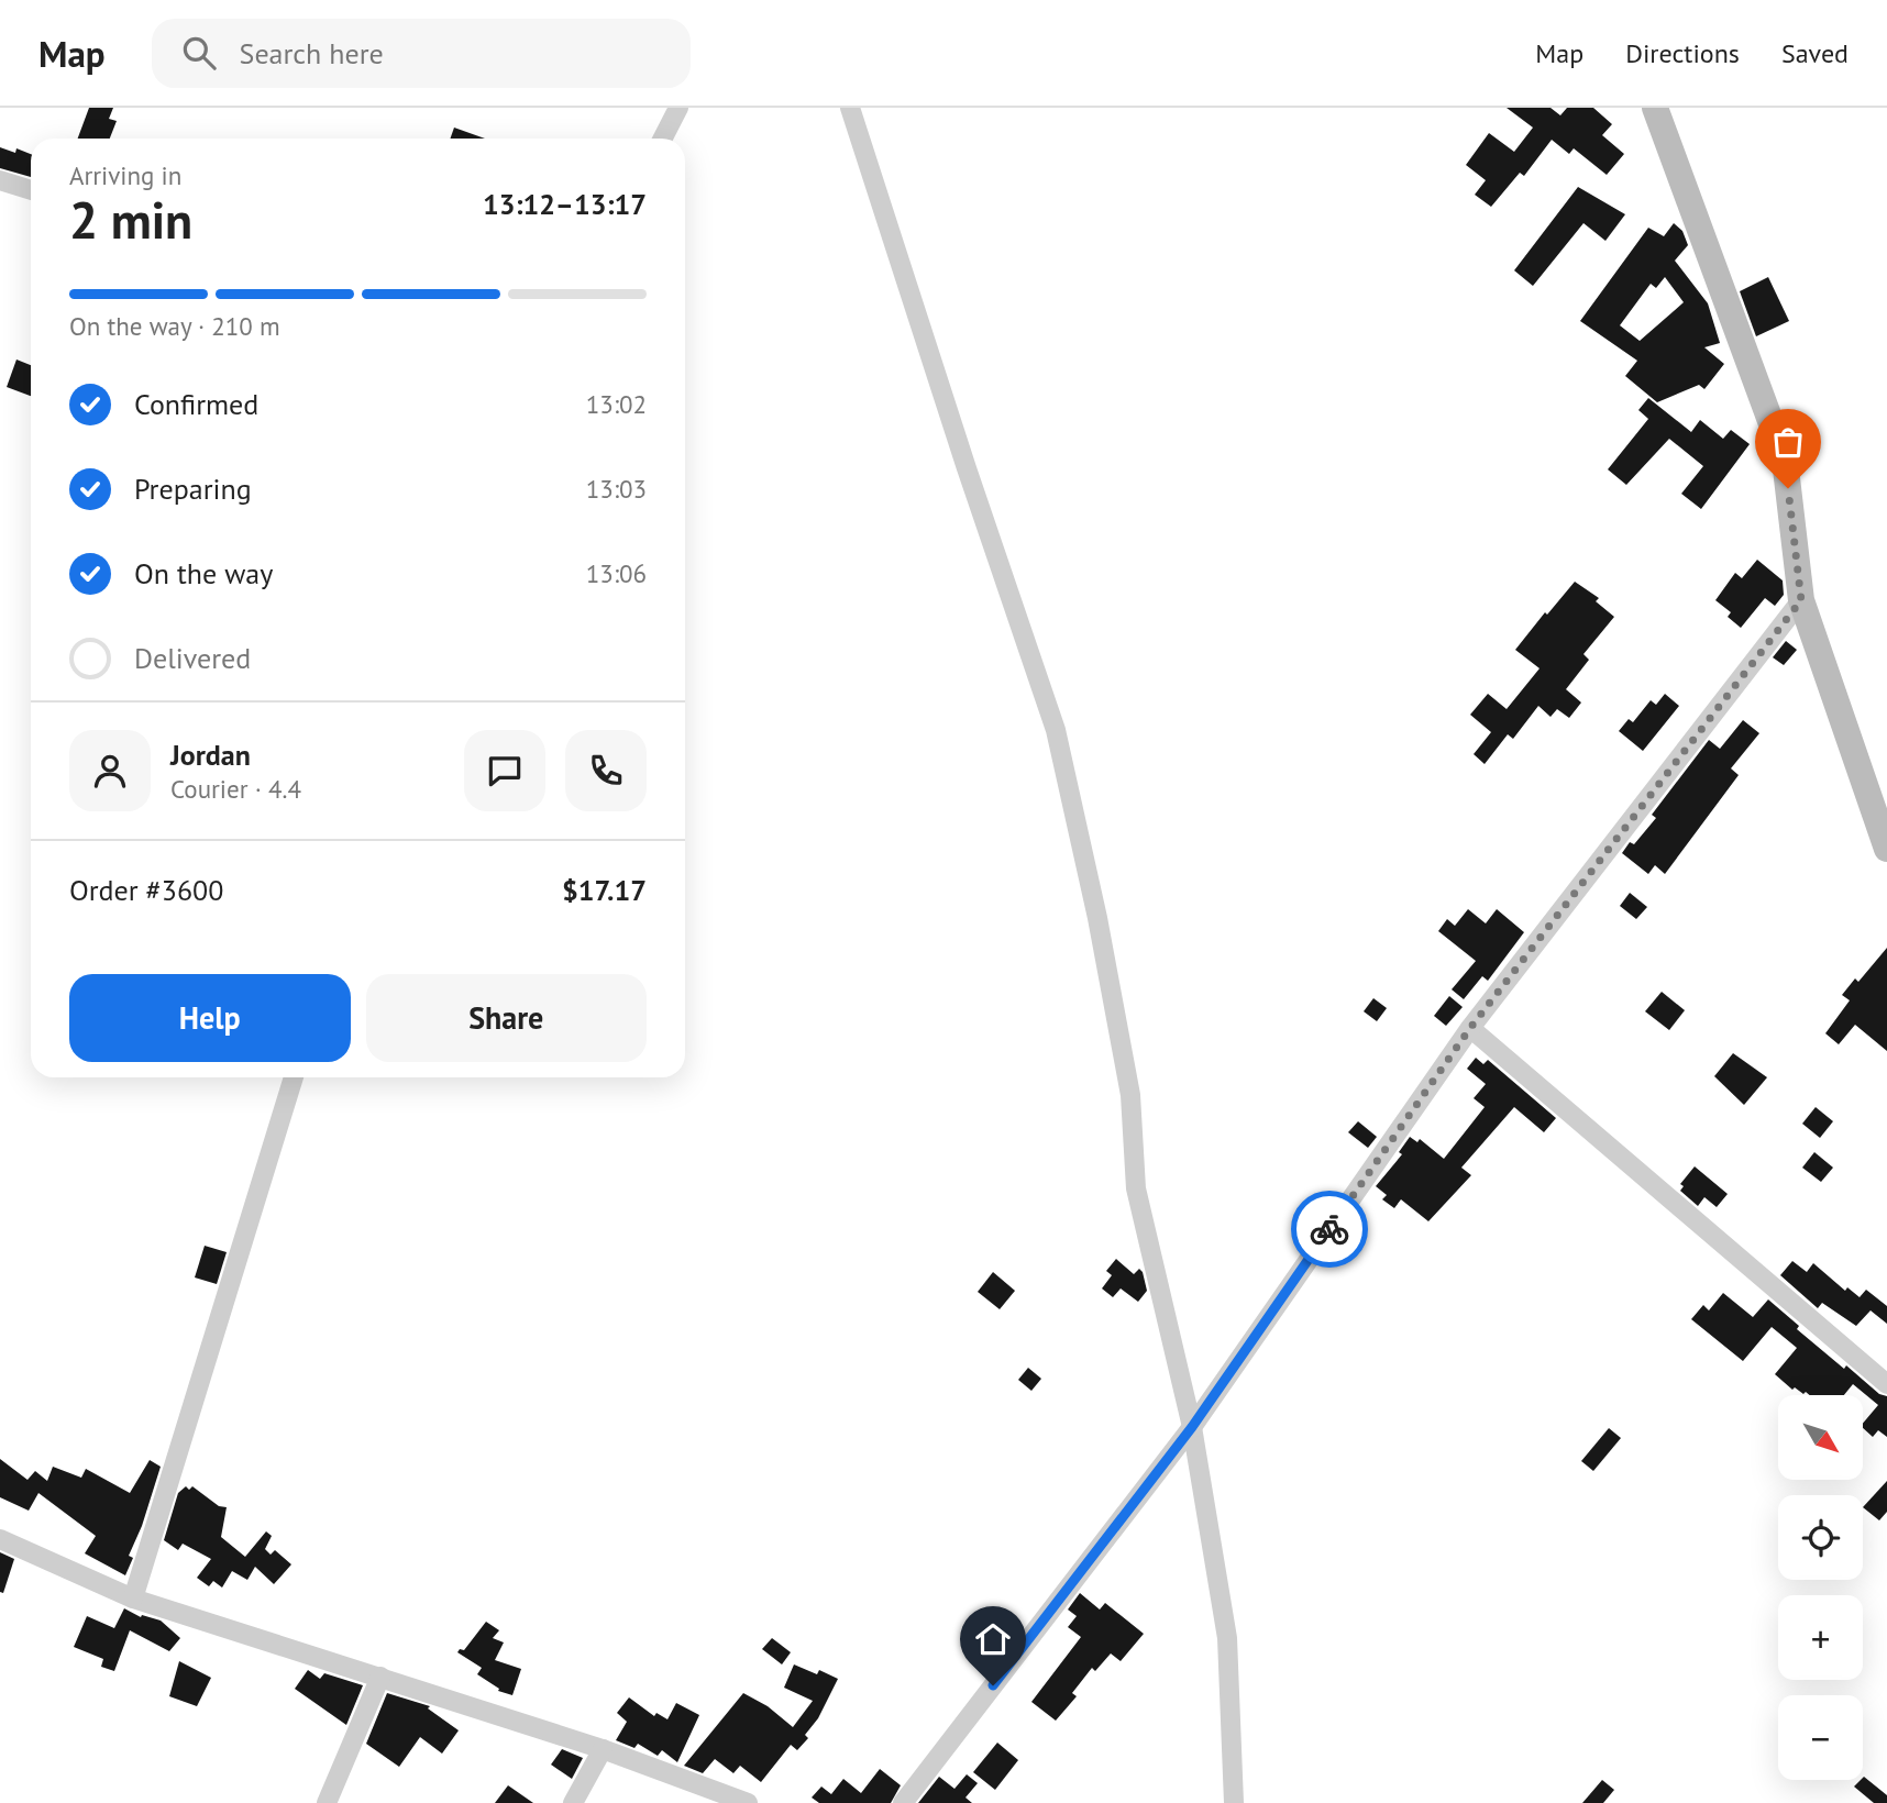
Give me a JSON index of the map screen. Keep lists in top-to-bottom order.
{
  "north": "bottom right",
  "page": {
    "header": "Map",
    "search": "Search here",
    "nav": ["Map", "Directions", "Saved"],
    "heading": ["2 min", "Arriving in", "13:12–13:17"],
    "panel": [
      "Jordan",
      "Courier · 4.4",
      "Order #3600",
      "$17.17"
    ],
    "bar": "On the way · 210 m",
    "list": [
      ["Confirmed", "13:02"],
      ["Preparing", "13:03"],
      ["On the way", "13:06"],
      "Delivered"
    ],
    "buttons": ["Help", "Share"],
    "map_buttons": ["+", "−"]
  }
}
